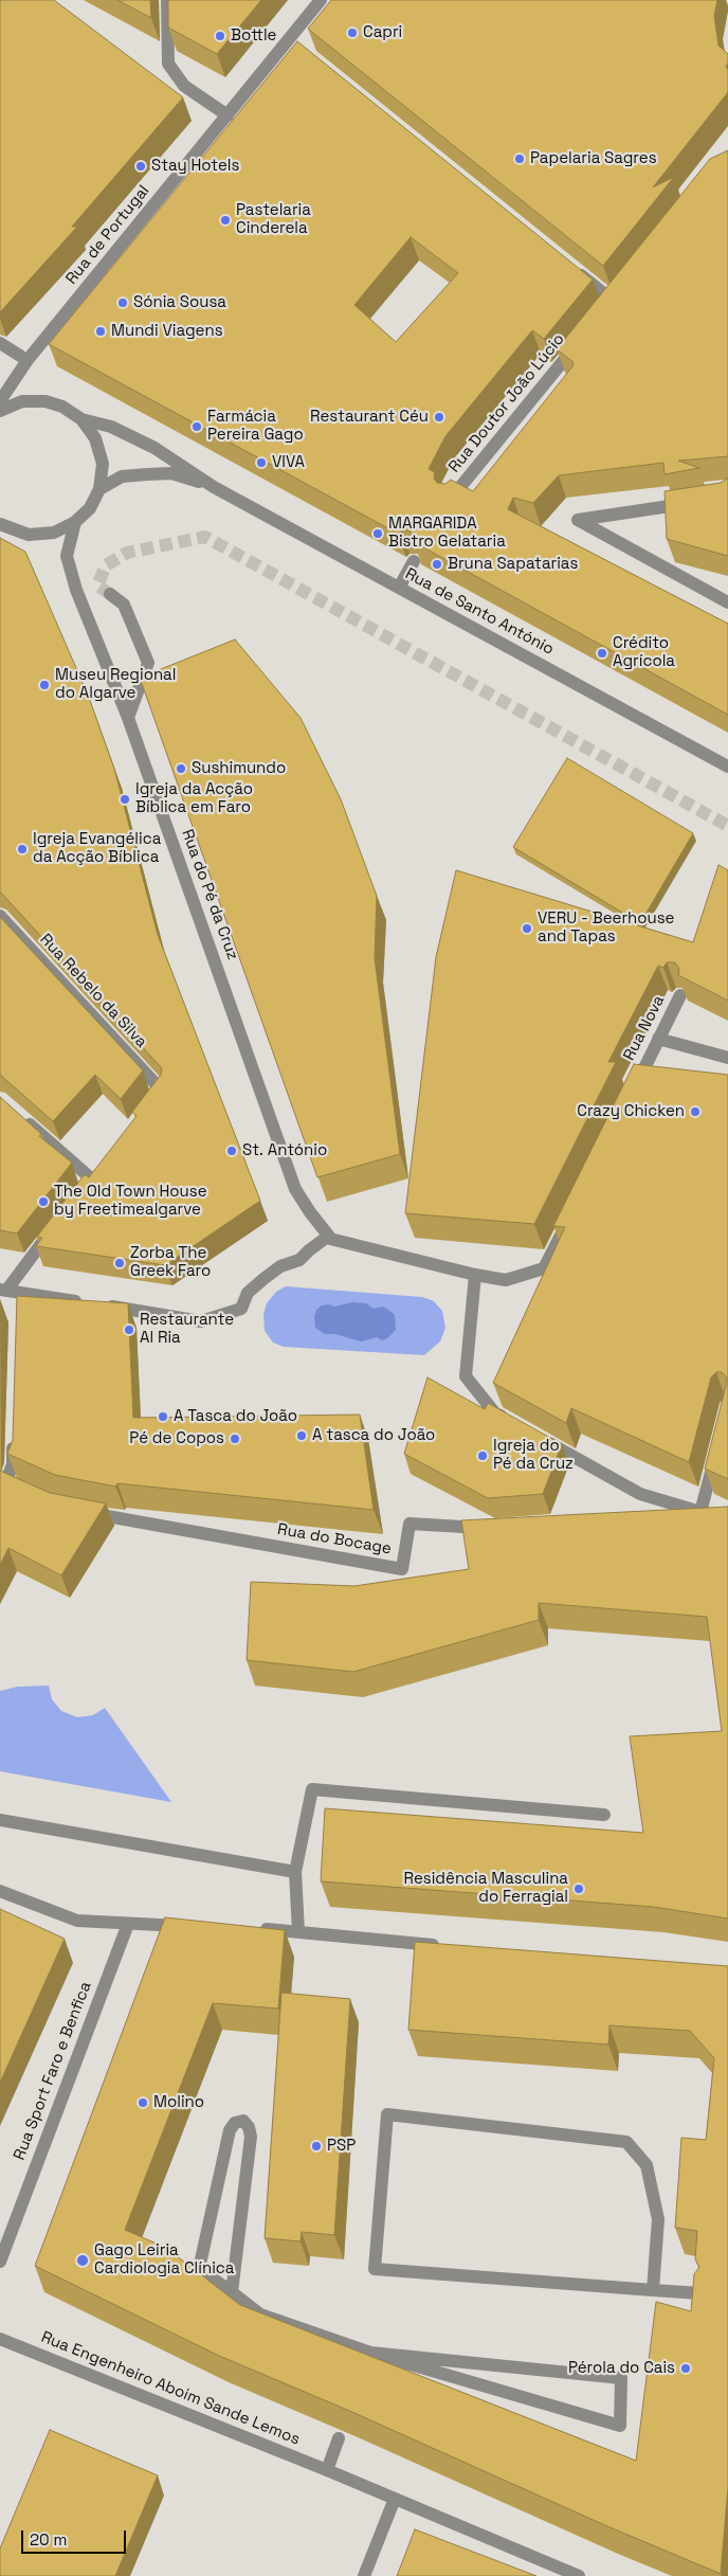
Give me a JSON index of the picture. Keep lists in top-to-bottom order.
{
  "streets": {
    "street": [
      "Rua de Portugal",
      "Rua Doutor João Lúcio",
      "Rua de Santo António",
      "Rua do Pé da Cruz",
      "Rua Rebelo da Silva",
      "Rua Nova",
      "Rua do Bocage",
      "Rua Sport Faro e Benfica",
      "Rua Engenheiro Aboim Sande Lemos"
    ]
  },
  "places": [
    "Capri",
    "Bottle",
    "Papelaria Sagres",
    "Stay Hotels",
    "Pastelaria Cinderela",
    "Sónia Sousa",
    "Mundi Viagens",
    "Restaurant Céu",
    "Farmácia Pereira Gago",
    "VIVA",
    "MARGARIDA Bistro Gelataria",
    "Bruna Sapatarias",
    "Crédito Agrícola",
    "Museu Regional do Algarve",
    "Sushimundo",
    "Igreja da Acção Bíblica em Faro",
    "Igreja Evangélica da Acção Bíblica",
    "VERU - Beerhouse and Tapas",
    "Crazy Chicken",
    "St. António",
    "The Old Town House by Freetimealgarve",
    "Zorba The Greek Faro",
    "Restaurante Al Ria",
    "A Tasca do João",
    "A tasca do João",
    "Pé de Copos",
    "Igreja do Pé da Cruz",
    "Residência Masculina do Ferragial",
    "Molino",
    "PSP",
    "Gago Leiria Cardiologia Clínica",
    "Pérola do Cais"
  ],
  "scale_bar": "20 m"
}
